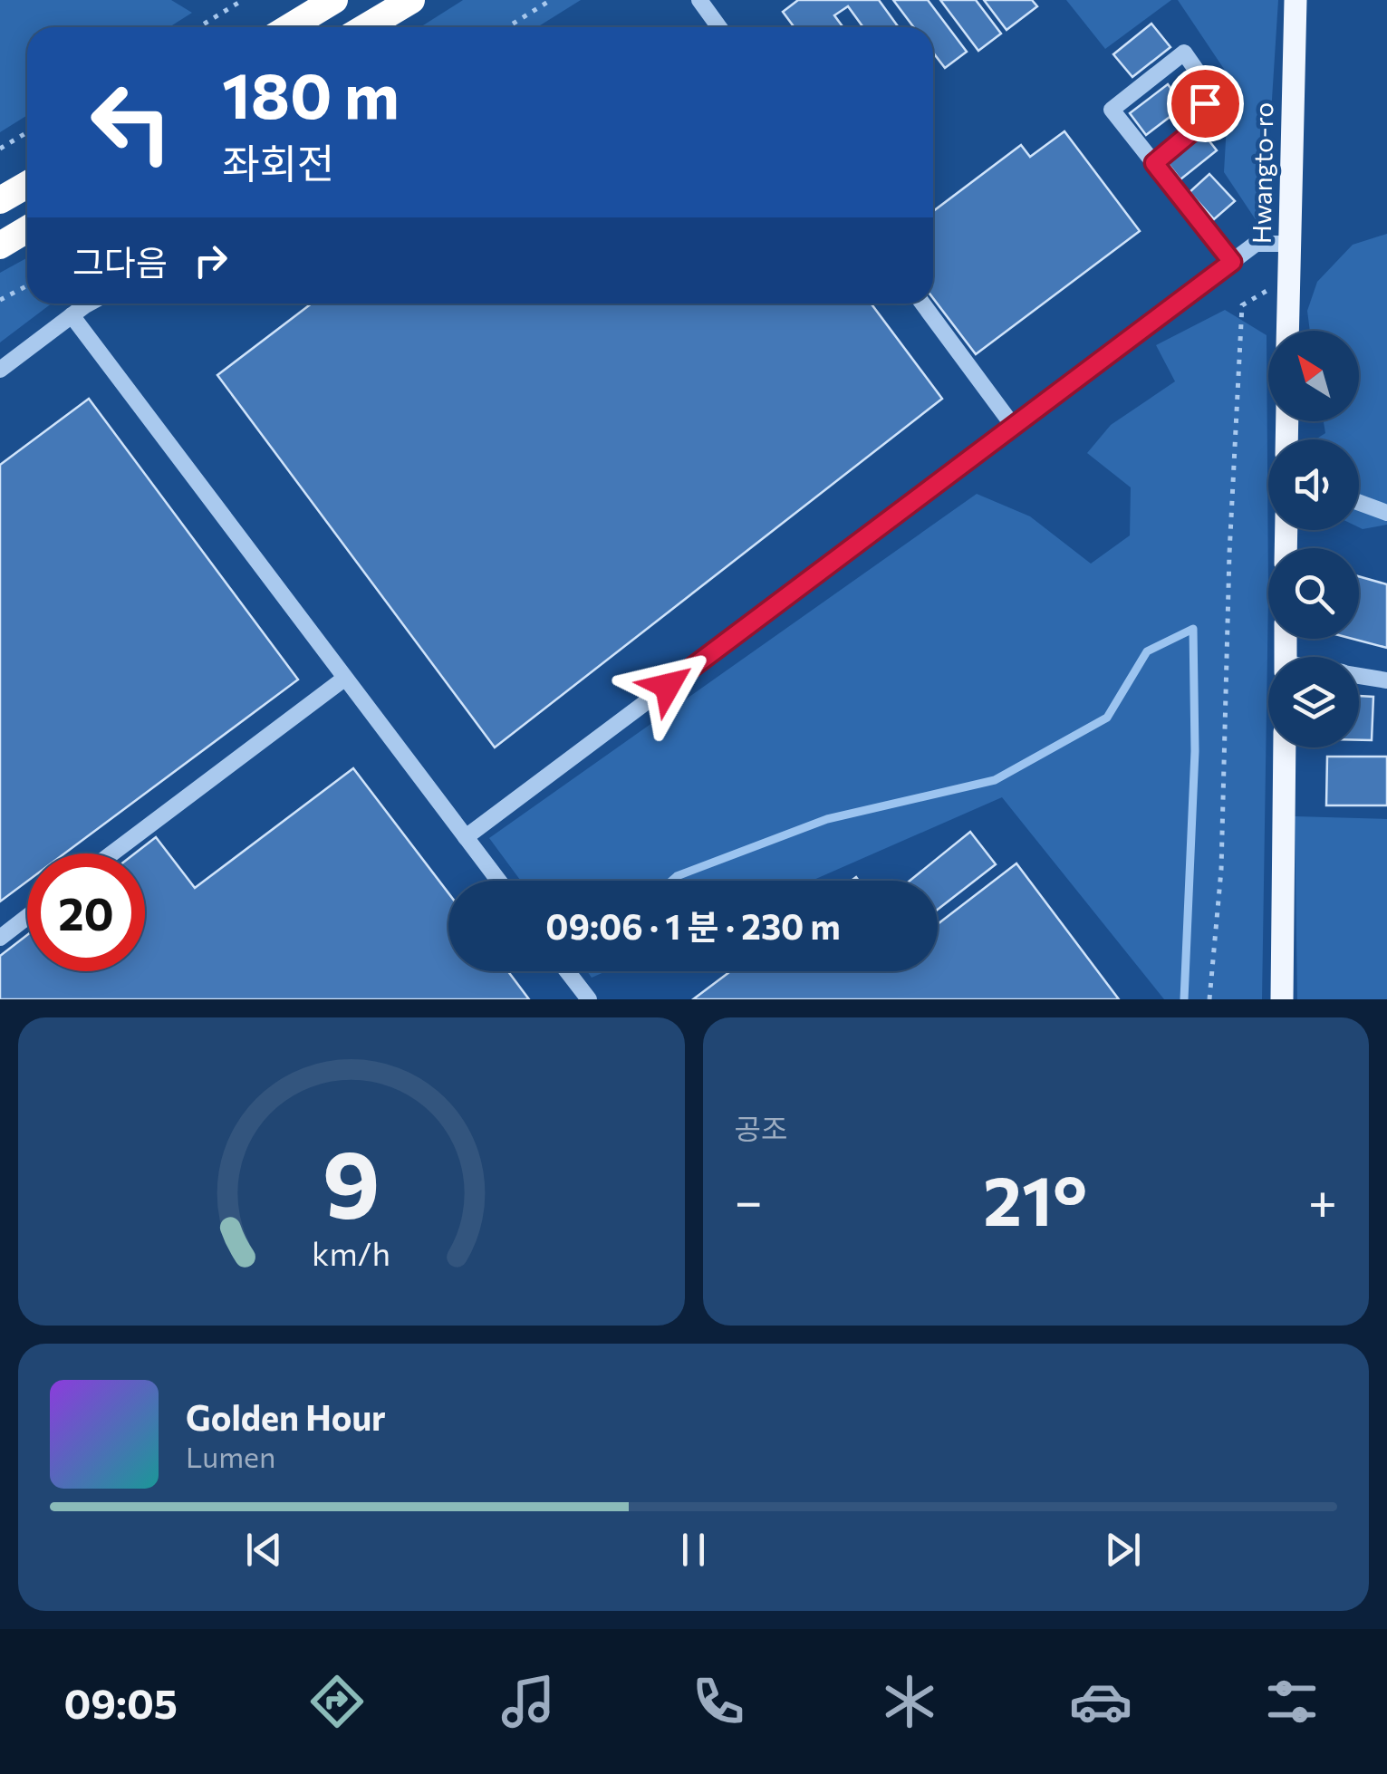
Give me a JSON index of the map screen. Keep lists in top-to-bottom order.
{
  "streets": {
    "main road": ["Hwangto-ro"]
  },
  "north": "top left",
  "page": {
    "turn": ["180 m", "좌회전"],
    "then": "그다음",
    "limit": "20",
    "trip": "09:06 · 1 분 · 230 m",
    "tile": "공조",
    "heat": ["−", "21°", "+"],
    "song": ["Golden Hour", "Lumen"],
    "tabs": "09:05",
    "gauge": ["9", "km/h"]
  }
}
